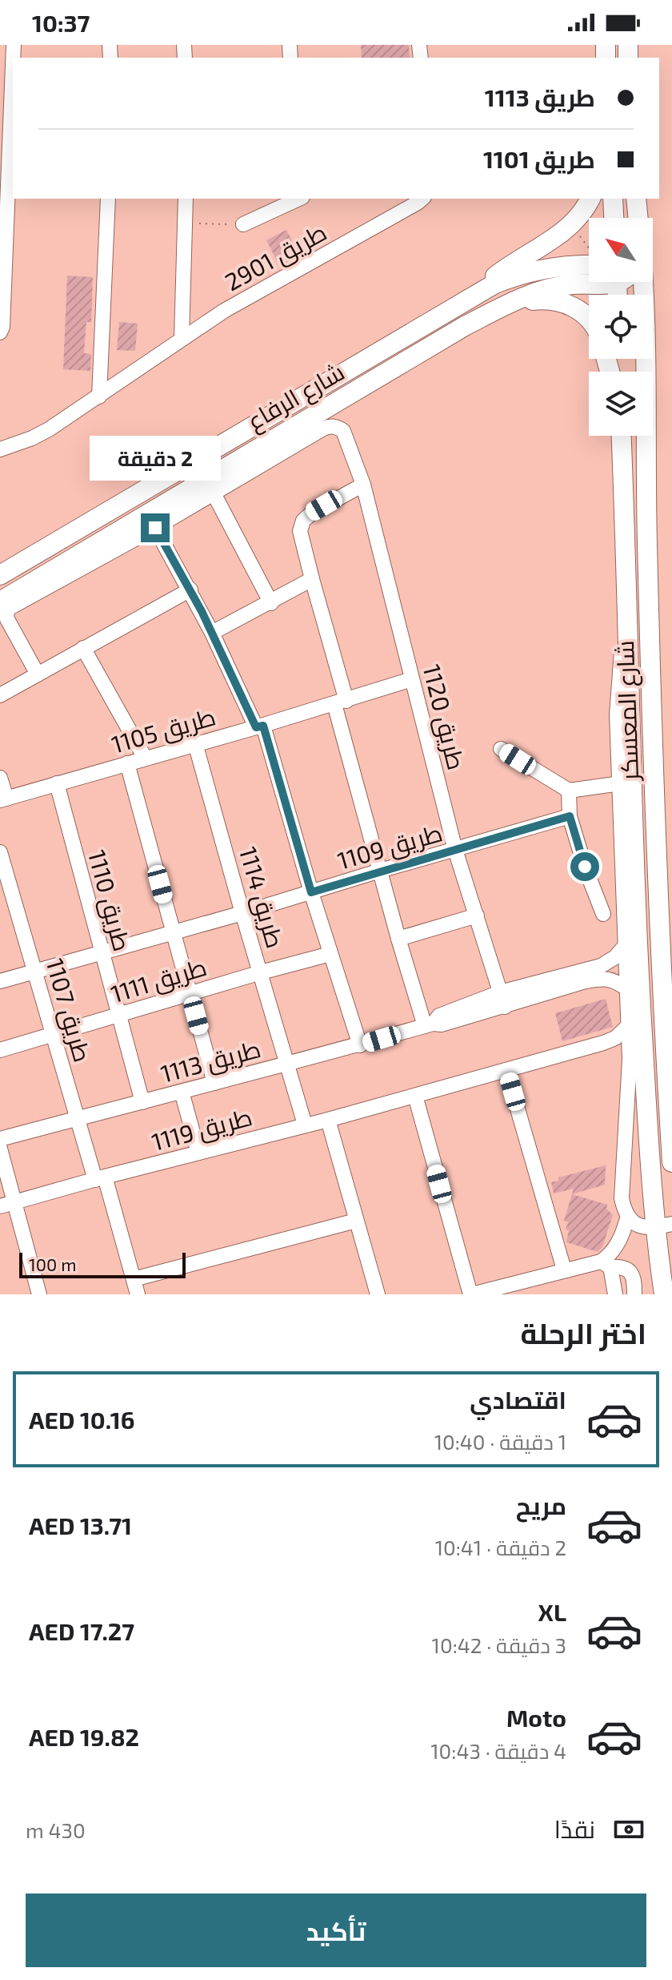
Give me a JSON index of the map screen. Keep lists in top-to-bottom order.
{
  "streets": {
    "main road": ["شارع الرفاع", "شارع المعسكر"],
    "street": [
      "طريق 2901",
      "طريق 1120",
      "طريق 1105",
      "طريق 1109",
      "طريق 1114",
      "طريق 1110",
      "طريق 1111",
      "طريق 1107",
      "طريق 1113",
      "طريق 1119"
    ]
  },
  "crossings": [
    ["طريق 1120", "طريق 1105"],
    ["طريق 1120", "طريق 1109"],
    ["طريق 1120", "طريق 1113"],
    ["طريق 1105", "طريق 1114"],
    ["طريق 1105", "طريق 1110"],
    ["طريق 1109", "طريق 1114"],
    ["طريق 1109", "طريق 1110"],
    ["طريق 1109", "طريق 1107"],
    ["طريق 1114", "طريق 1111"],
    ["طريق 1114", "طريق 1113"],
    ["طريق 1110", "طريق 1111"],
    ["طريق 1110", "طريق 1113"],
    ["طريق 1111", "طريق 1107"],
    ["طريق 1107", "طريق 1113"],
    ["طريق 1107", "طريق 1119"]
  ],
  "scale_bar": "100 m",
  "north": "top left",
  "page": {
    "status": "10:37",
    "banner": ["طريق 1113", "طريق 1101"],
    "bubble": "2 دقيقة",
    "scale": "100 m",
    "heading": "اختر الرحلة",
    "list": [
      {
        "name": "اقتصادي",
        "note": "1 دقيقة · 10:40",
        "value": "AED 10.16"
      },
      {
        "name": "مريح",
        "note": "2 دقيقة · 10:41",
        "value": "AED 13.71"
      },
      {
        "name": "XL",
        "note": "3 دقيقة · 10:42",
        "value": "AED 17.27"
      },
      {
        "name": "Moto",
        "note": "4 دقيقة · 10:43",
        "value": "AED 19.82"
      }
    ],
    "pay": ["نقدًا", "430 m"],
    "buttons": "تأكيد"
  }
}
